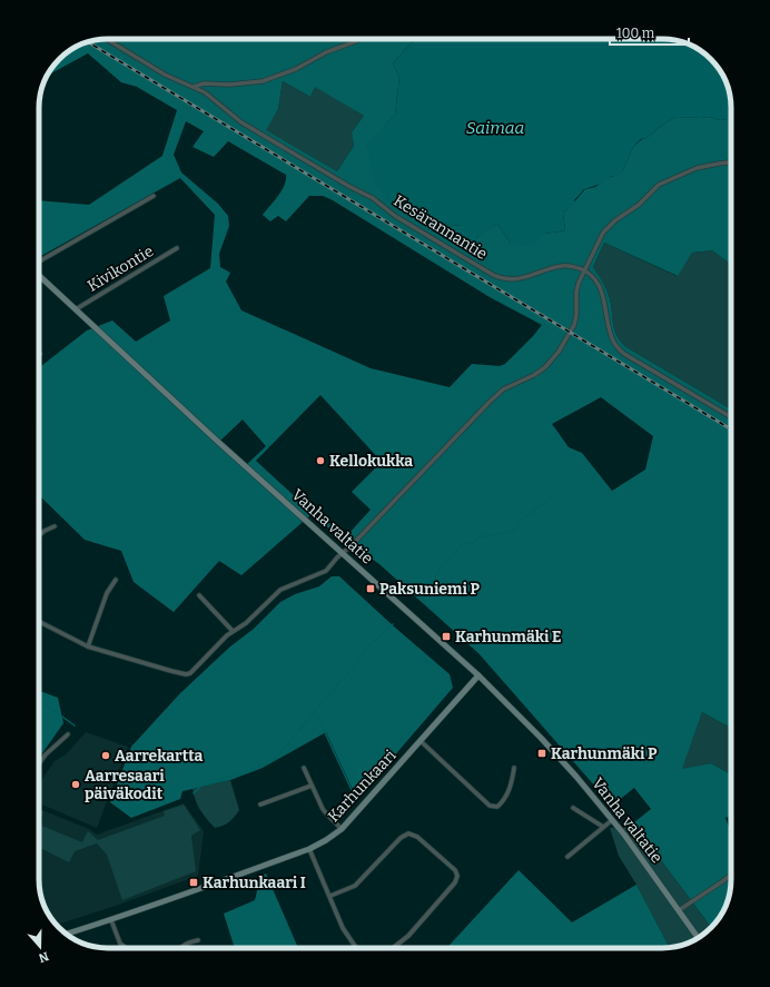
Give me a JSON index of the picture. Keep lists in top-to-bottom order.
{
  "streets": {
    "main road": ["Vanha valtatie", "Karhunkaari"],
    "street": ["Kesärannantie", "Kivikontie"]
  },
  "crossings": [
    ["Kivikontie", "Vanha valtatie"],
    ["Vanha valtatie", "Karhunkaari"]
  ],
  "water": ["Saimaa"],
  "places": {
    "other": ["Kellokukka", "Aarrekartta", "Aarresaari päiväkodit"],
    "transit": [
      "Paksuniemi P",
      "Karhunmäki E",
      "Karhunmäki P",
      "Karhunkaari I"
    ]
  },
  "scale_bar": "100 m",
  "north": "bottom"
}
